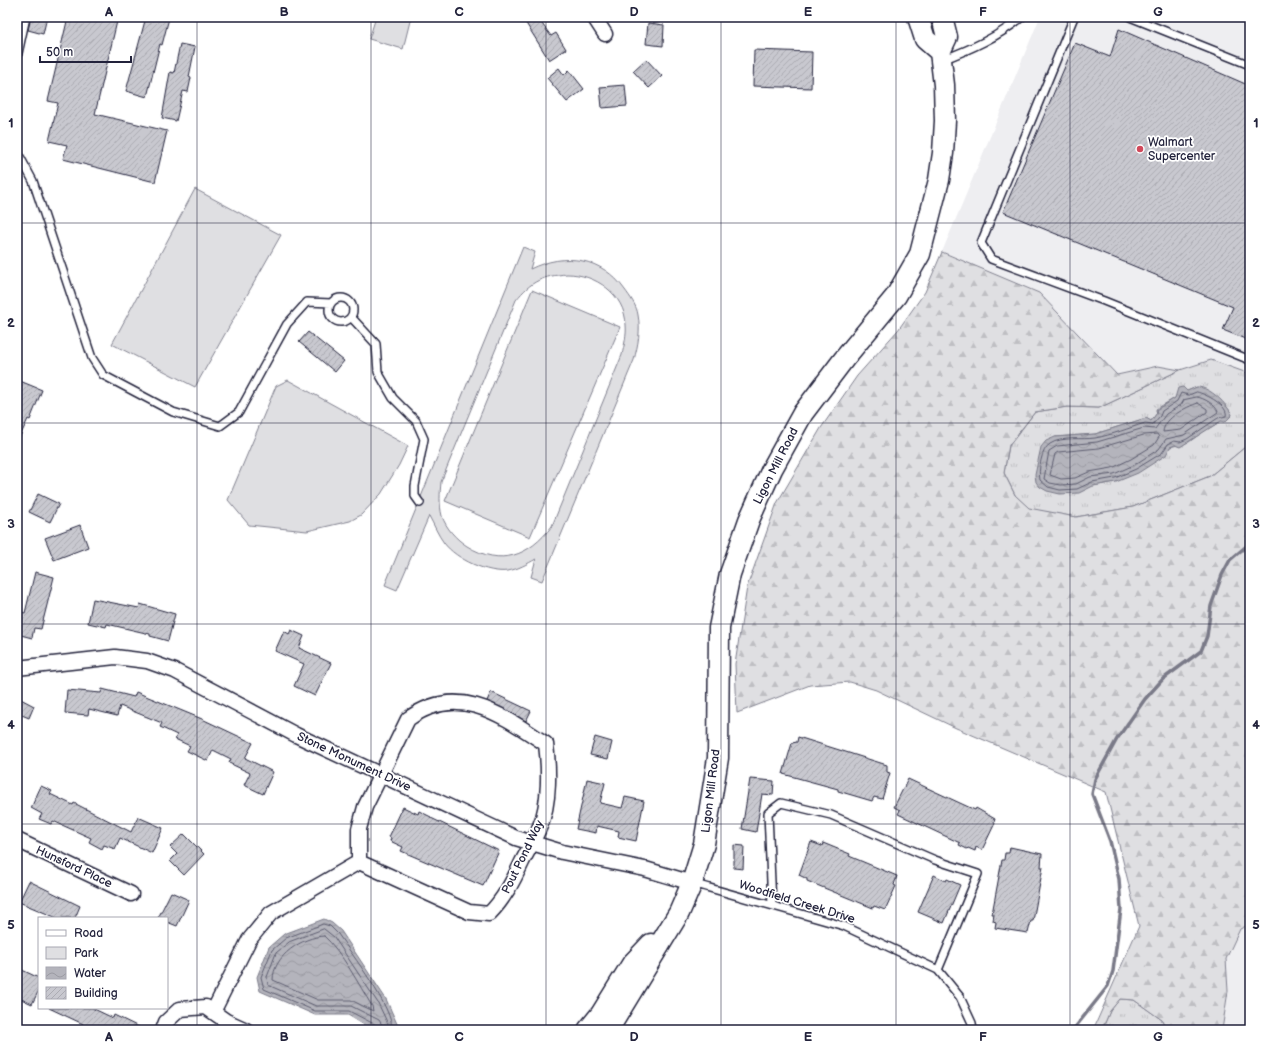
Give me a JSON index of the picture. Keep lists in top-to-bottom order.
{
  "streets": {
    "main road": ["Ligon Mill Road"],
    "street": ["Stone Monument Drive", "Pout Pond Way", "Hunsford Place"],
    "lane": ["Woodfield Creek Drive"]
  },
  "crossings": [
    ["Ligon Mill Road", "Stone Monument Drive"],
    ["Ligon Mill Road", "Woodfield Creek Drive"],
    ["Stone Monument Drive", "Pout Pond Way"],
    ["Stone Monument Drive", "Woodfield Creek Drive"]
  ],
  "places": ["Walmart Supercenter"],
  "legend": [
    "Road",
    "Park",
    "Water",
    "Building"
  ],
  "scale_bar": "50 m",
  "grid": {
    "columns": [
      "A",
      "B",
      "C",
      "D",
      "E",
      "F",
      "G"
    ],
    "rows": [
      "1",
      "2",
      "3",
      "4",
      "5"
    ]
  }
}
